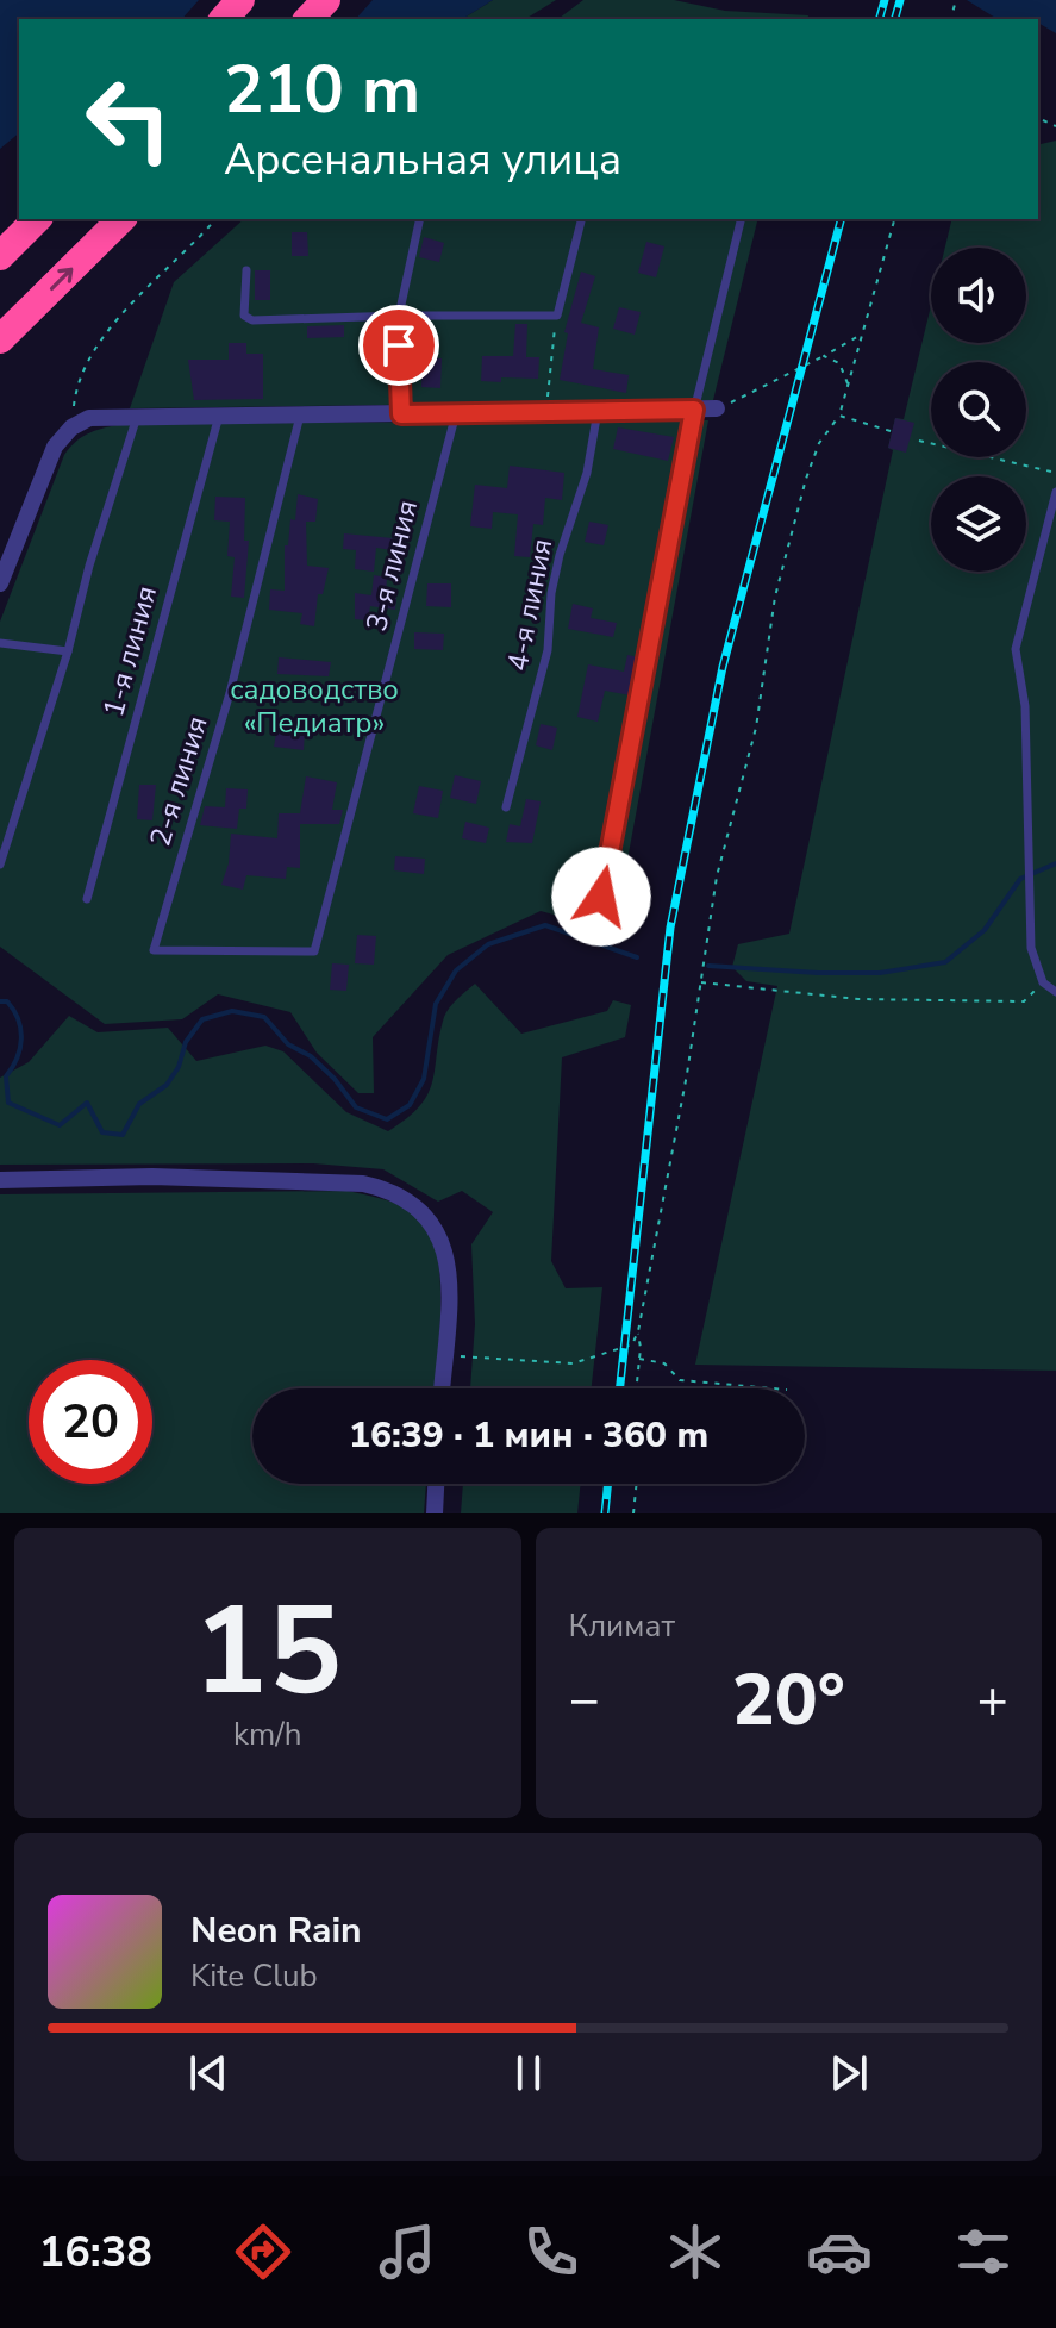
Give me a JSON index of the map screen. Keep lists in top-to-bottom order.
{
  "streets": {
    "lane": [
      "3-я линия",
      "4-я линия",
      "1-я линия",
      "2-я линия"
    ]
  },
  "crossings": [
    ["3-я линия", "2-я линия"]
  ],
  "parks": ["садоводство «Педиатр»"],
  "page": {
    "turn": ["210 m", "Арсенальная улица"],
    "limit": "20",
    "trip": "16:39 · 1 мин · 360 m",
    "tile": [
      ["15", "km/h"],
      "Климат"
    ],
    "heat": ["−", "20°", "+"],
    "song": ["Neon Rain", "Kite Club"],
    "tabs": "16:38"
  }
}
